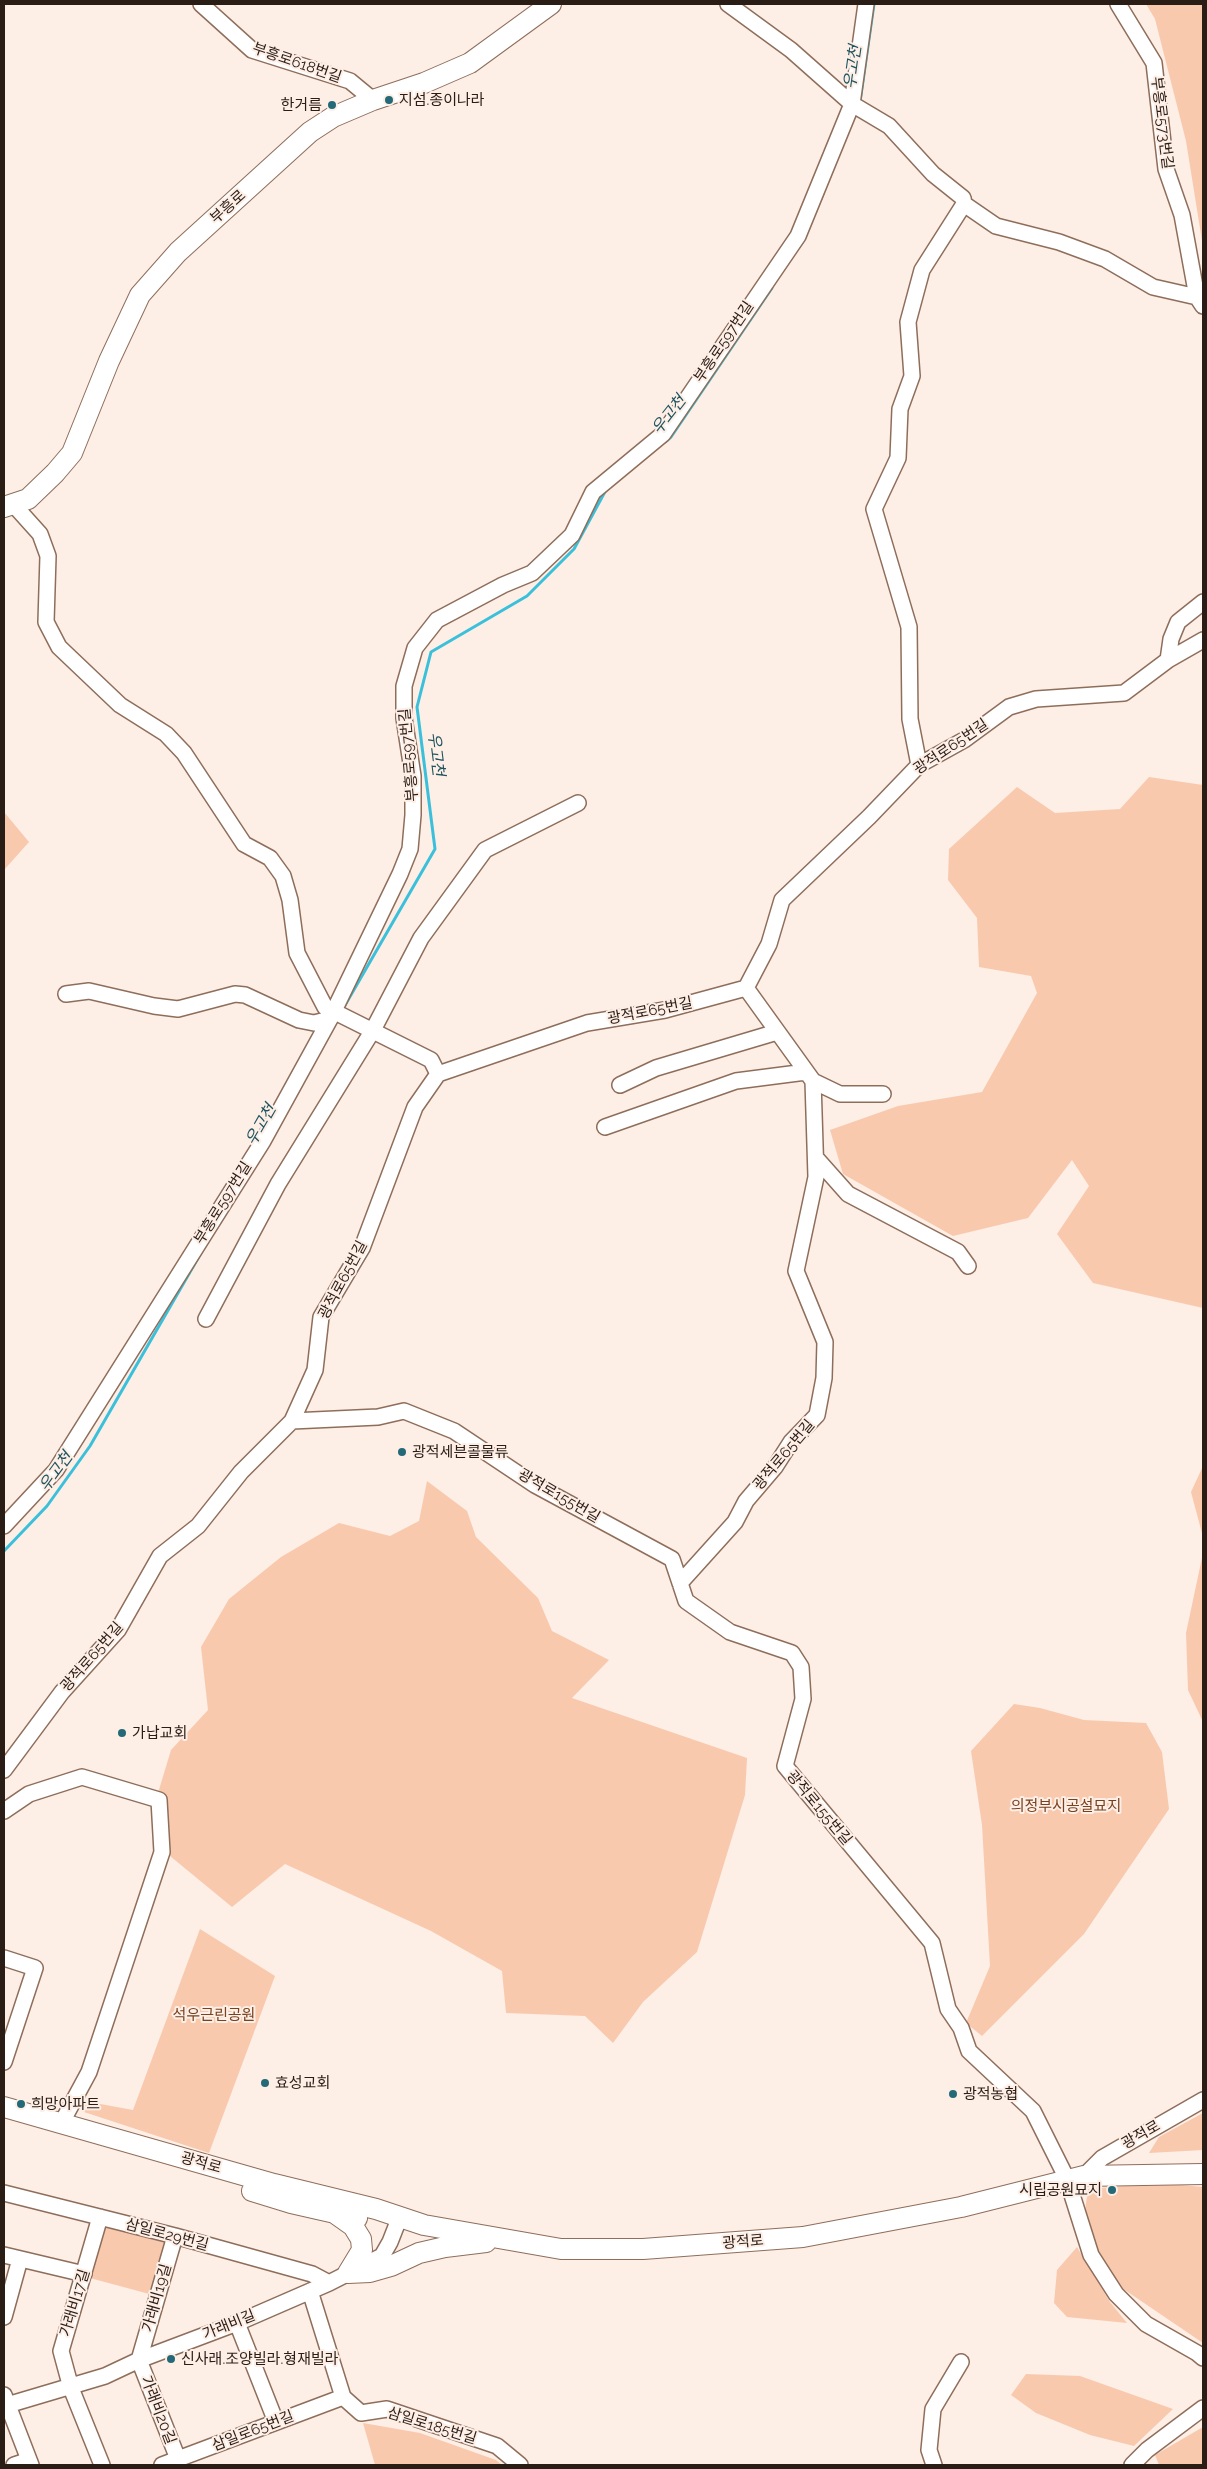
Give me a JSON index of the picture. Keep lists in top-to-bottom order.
{
  "streets": {
    "main road": ["부흥로", "광적로"],
    "street": [
      "부흥로618번길",
      "부흥로573번길",
      "부흥로597번길",
      "광적로65번길",
      "광적로155번길",
      "삼일로29번길",
      "가래비19길",
      "가래비17길",
      "가래비길",
      "가래비20길",
      "삼일로185번길",
      "삼일로65번길"
    ]
  },
  "crossings": [
    ["부흥로618번길", "부흥로"],
    ["광적로65번길", "광적로155번길"],
    ["광적로155번길", "광적로"],
    ["광적로", "가래비길"],
    ["삼일로29번길", "가래비19길"],
    ["삼일로29번길", "가래비17길"],
    ["삼일로29번길", "가래비길"],
    ["가래비19길", "가래비길"],
    ["가래비19길", "가래비20길"],
    ["가래비17길", "가래비길"],
    ["가래비길", "가래비20길"],
    ["가래비20길", "삼일로65번길"],
    ["삼일로185번길", "삼일로65번길"]
  ],
  "water": ["우고천"],
  "parks": ["의정부시공설묘지", "석우근린공원"],
  "places": [
    "지섬.종이나라",
    "한거름",
    "광적세븐콜물류",
    "가납교회",
    "효성교회",
    "광적농협",
    "희망아파트",
    "시립공원묘지",
    "신사래.조양빌라.형재빌라"
  ]
}
